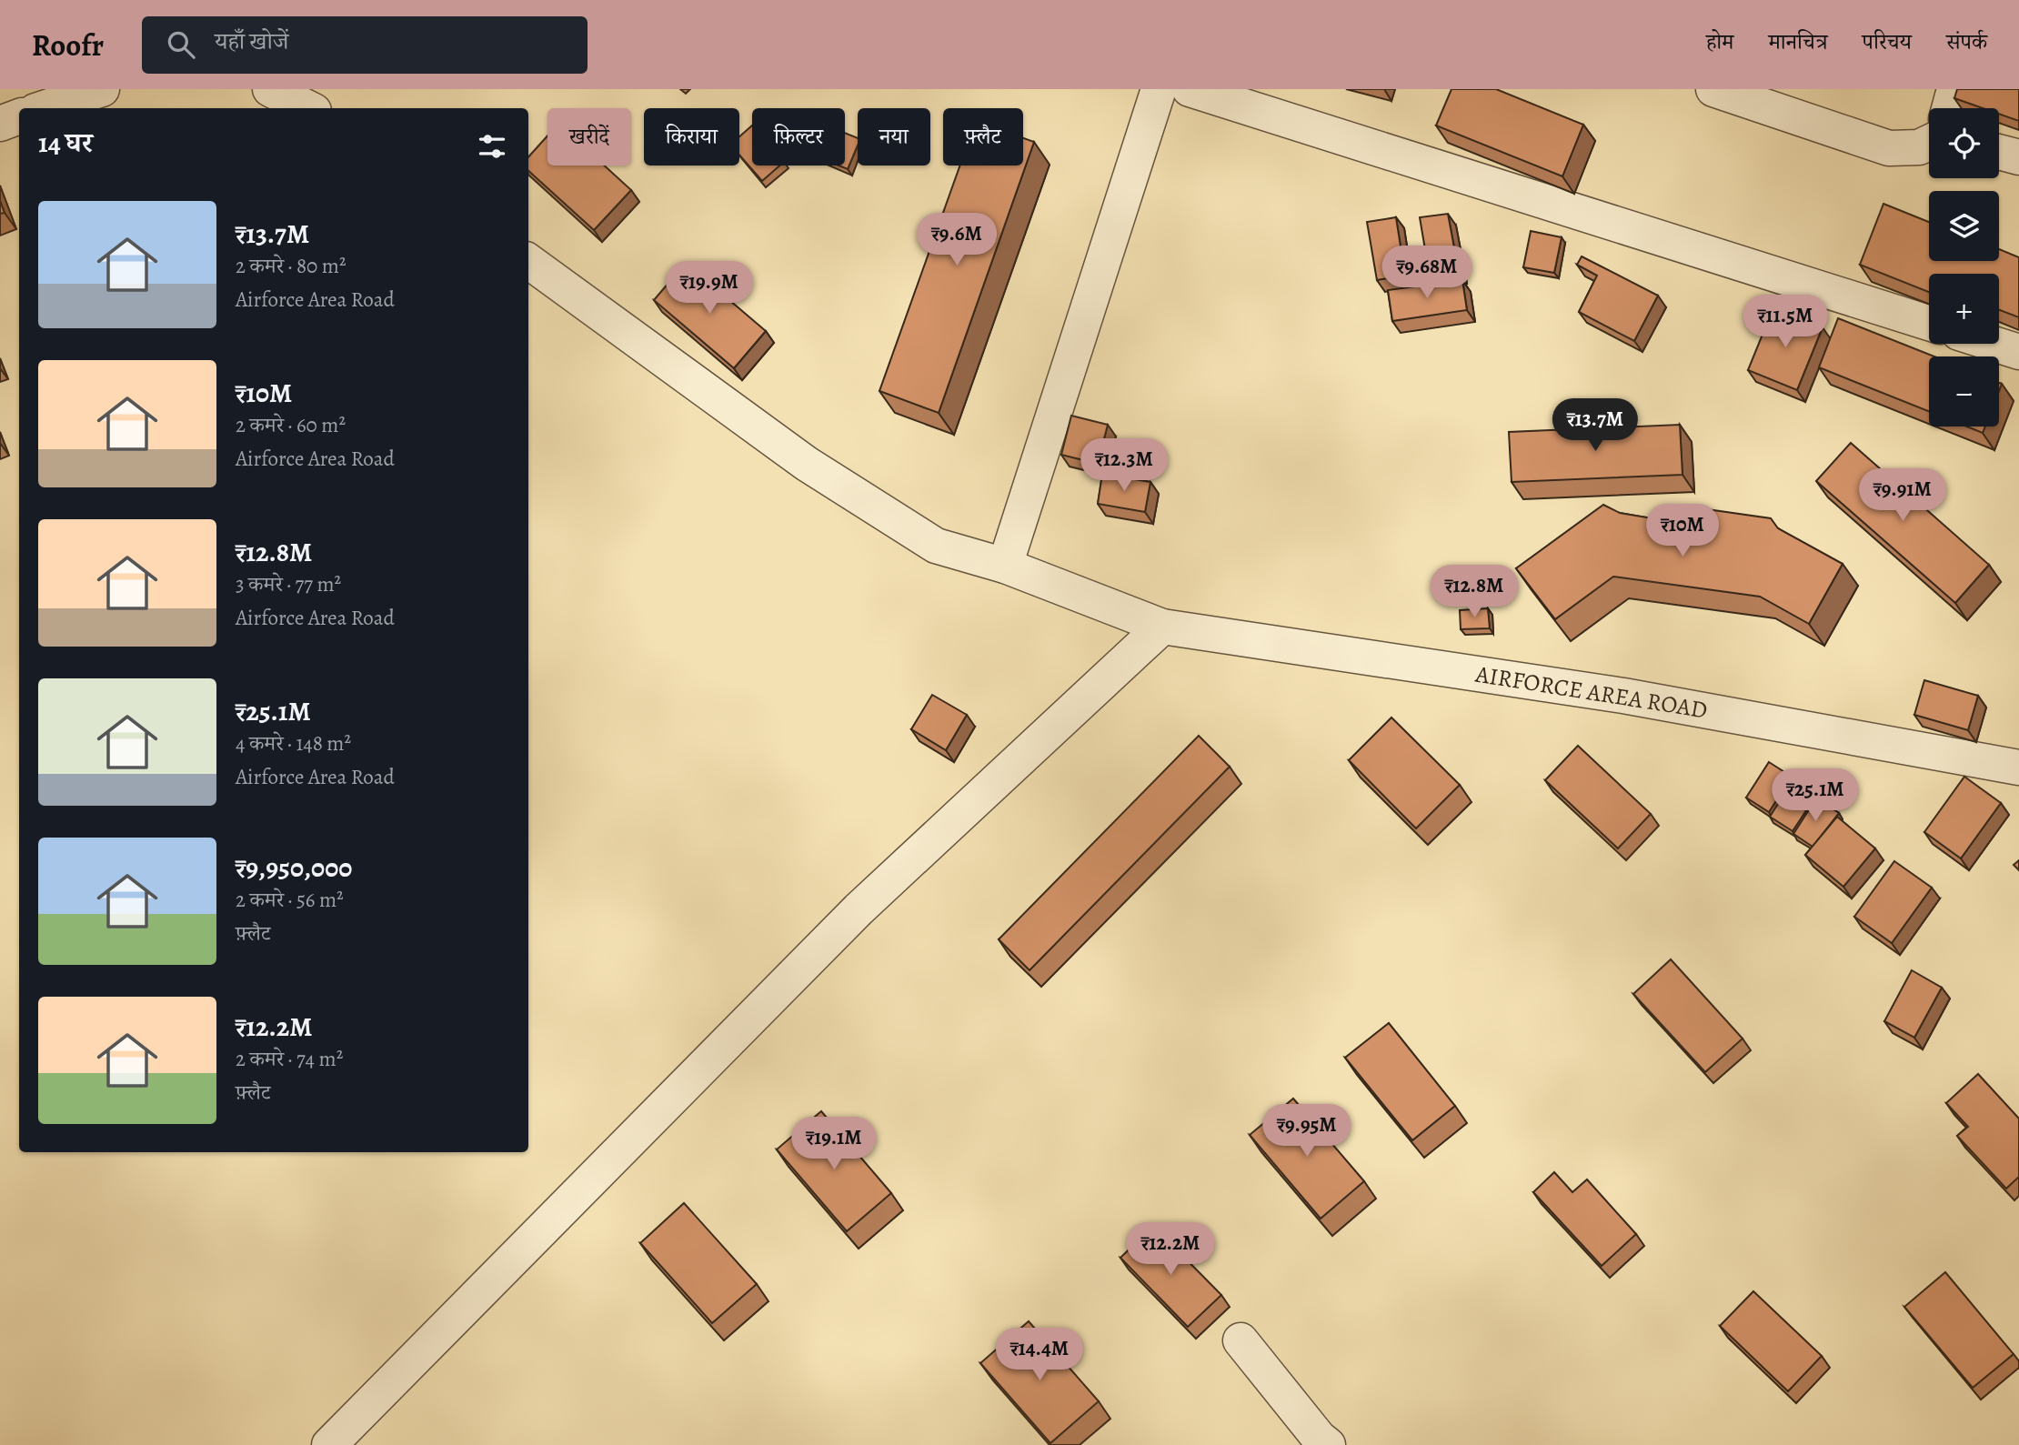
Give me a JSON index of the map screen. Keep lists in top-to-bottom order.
{
  "streets": {
    "street": ["AIRFORCE AREA ROAD"]
  },
  "page": {
    "header": "Roofr",
    "search": "यहाँ खोजें",
    "nav": [
      "होम",
      "मानचित्र",
      "परिचय",
      "संपर्क"
    ],
    "map_buttons": ["+", "−"],
    "chip": [
      "खरीदें",
      "किराया",
      "फ़िल्टर",
      "नया",
      "फ़्लैट"
    ],
    "heading": "14 घर",
    "list": [
      {
        "name": "₹13.7M",
        "note": "2 कमरे · 80 m² · Airforce Area Road"
      },
      {
        "name": "₹10M",
        "note": "2 कमरे · 60 m² · Airforce Area Road"
      },
      {
        "name": "₹12.8M",
        "note": "3 कमरे · 77 m² · Airforce Area Road"
      },
      {
        "name": "₹25.1M",
        "note": "4 कमरे · 148 m² · Airforce Area Road"
      },
      {
        "name": "₹9,950,000",
        "note": "2 कमरे · 56 m² · फ़्लैट"
      },
      {
        "name": "₹12.2M",
        "note": "2 कमरे · 74 m² · फ़्लैट"
      }
    ],
    "price": [
      "₹9.6M",
      "₹9.68M",
      "₹19.9M",
      "₹11.5M",
      "₹13.7M",
      "₹12.3M",
      "₹9.91M",
      "₹10M",
      "₹12.8M",
      "₹25.1M",
      "₹9.95M",
      "₹19.1M",
      "₹12.2M",
      "₹14.4M"
    ]
  }
}
